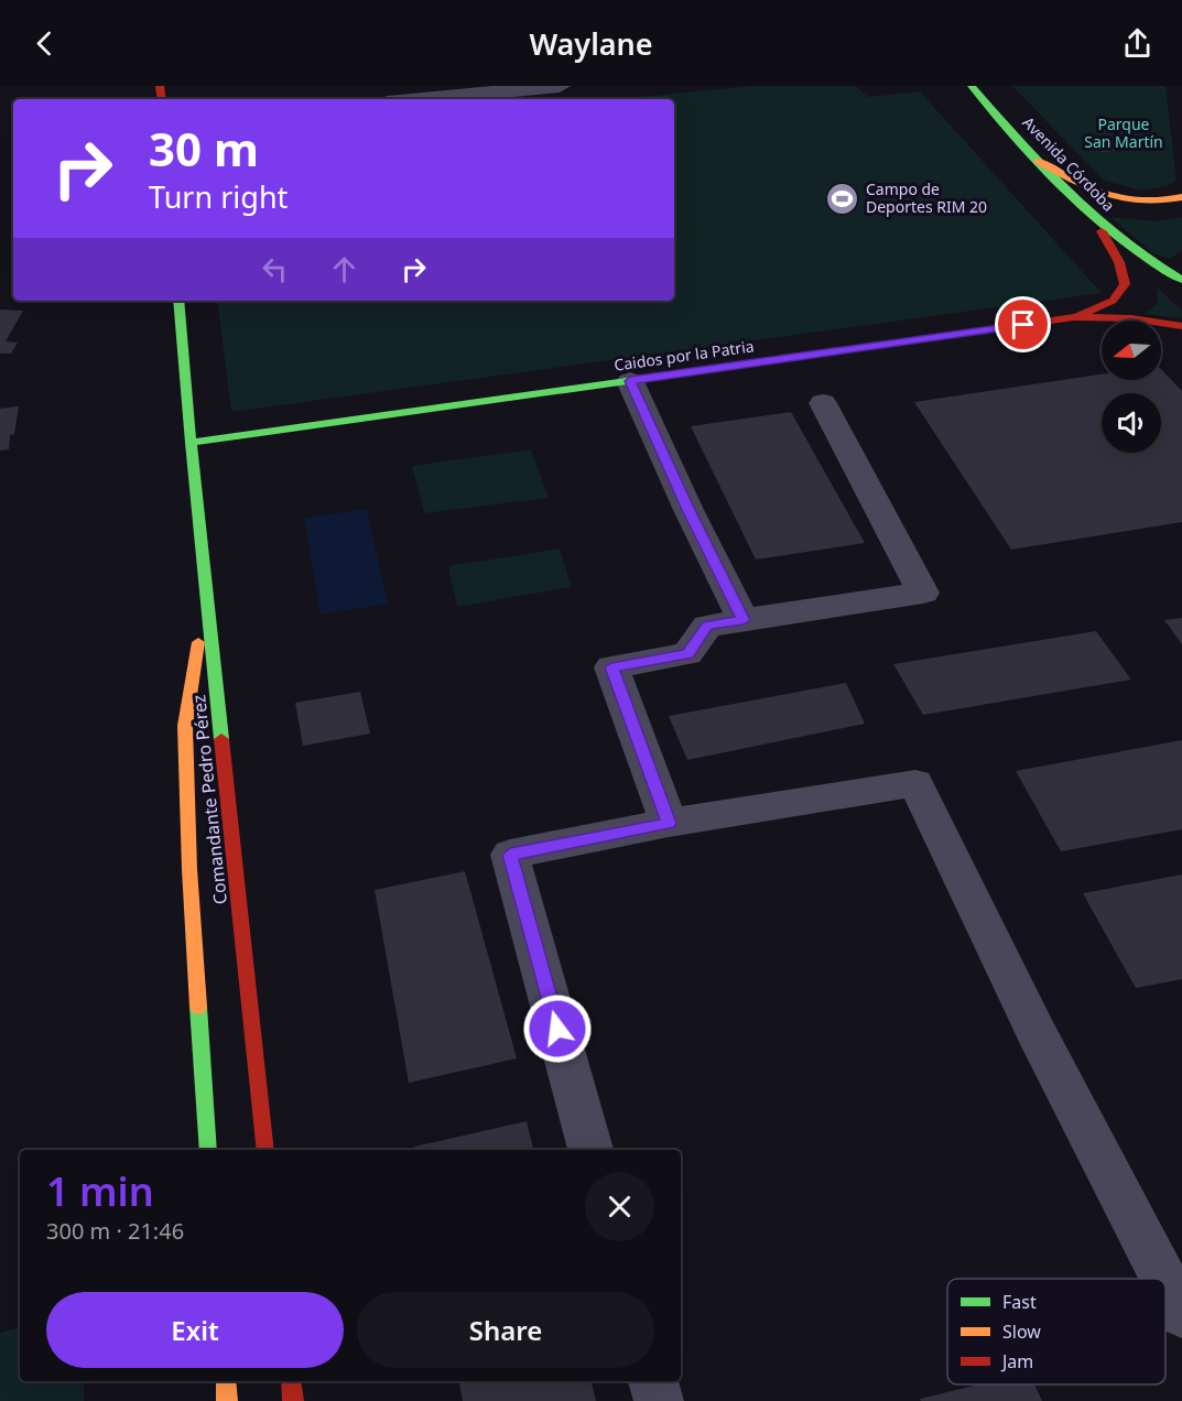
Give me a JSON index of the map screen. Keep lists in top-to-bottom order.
{
  "streets": {
    "main road": ["Avenida Córdoba", "Caidos por la Patria", "Comandante Pedro Pérez"]
  },
  "crossings": [
    ["Caidos por la Patria", "Comandante Pedro Pérez"]
  ],
  "parks": ["Parque San Martín"],
  "places": {
    "sports": ["Campo de Deportes RIM 20"]
  },
  "legend": ["Fast", "Slow", "Jam"],
  "north": "left",
  "page": {
    "header": "Waylane",
    "turn": ["30 m", "Turn right"],
    "heading": ["1 min", "300 m · 21:46"],
    "buttons": ["Exit", "Share"]
  }
}
